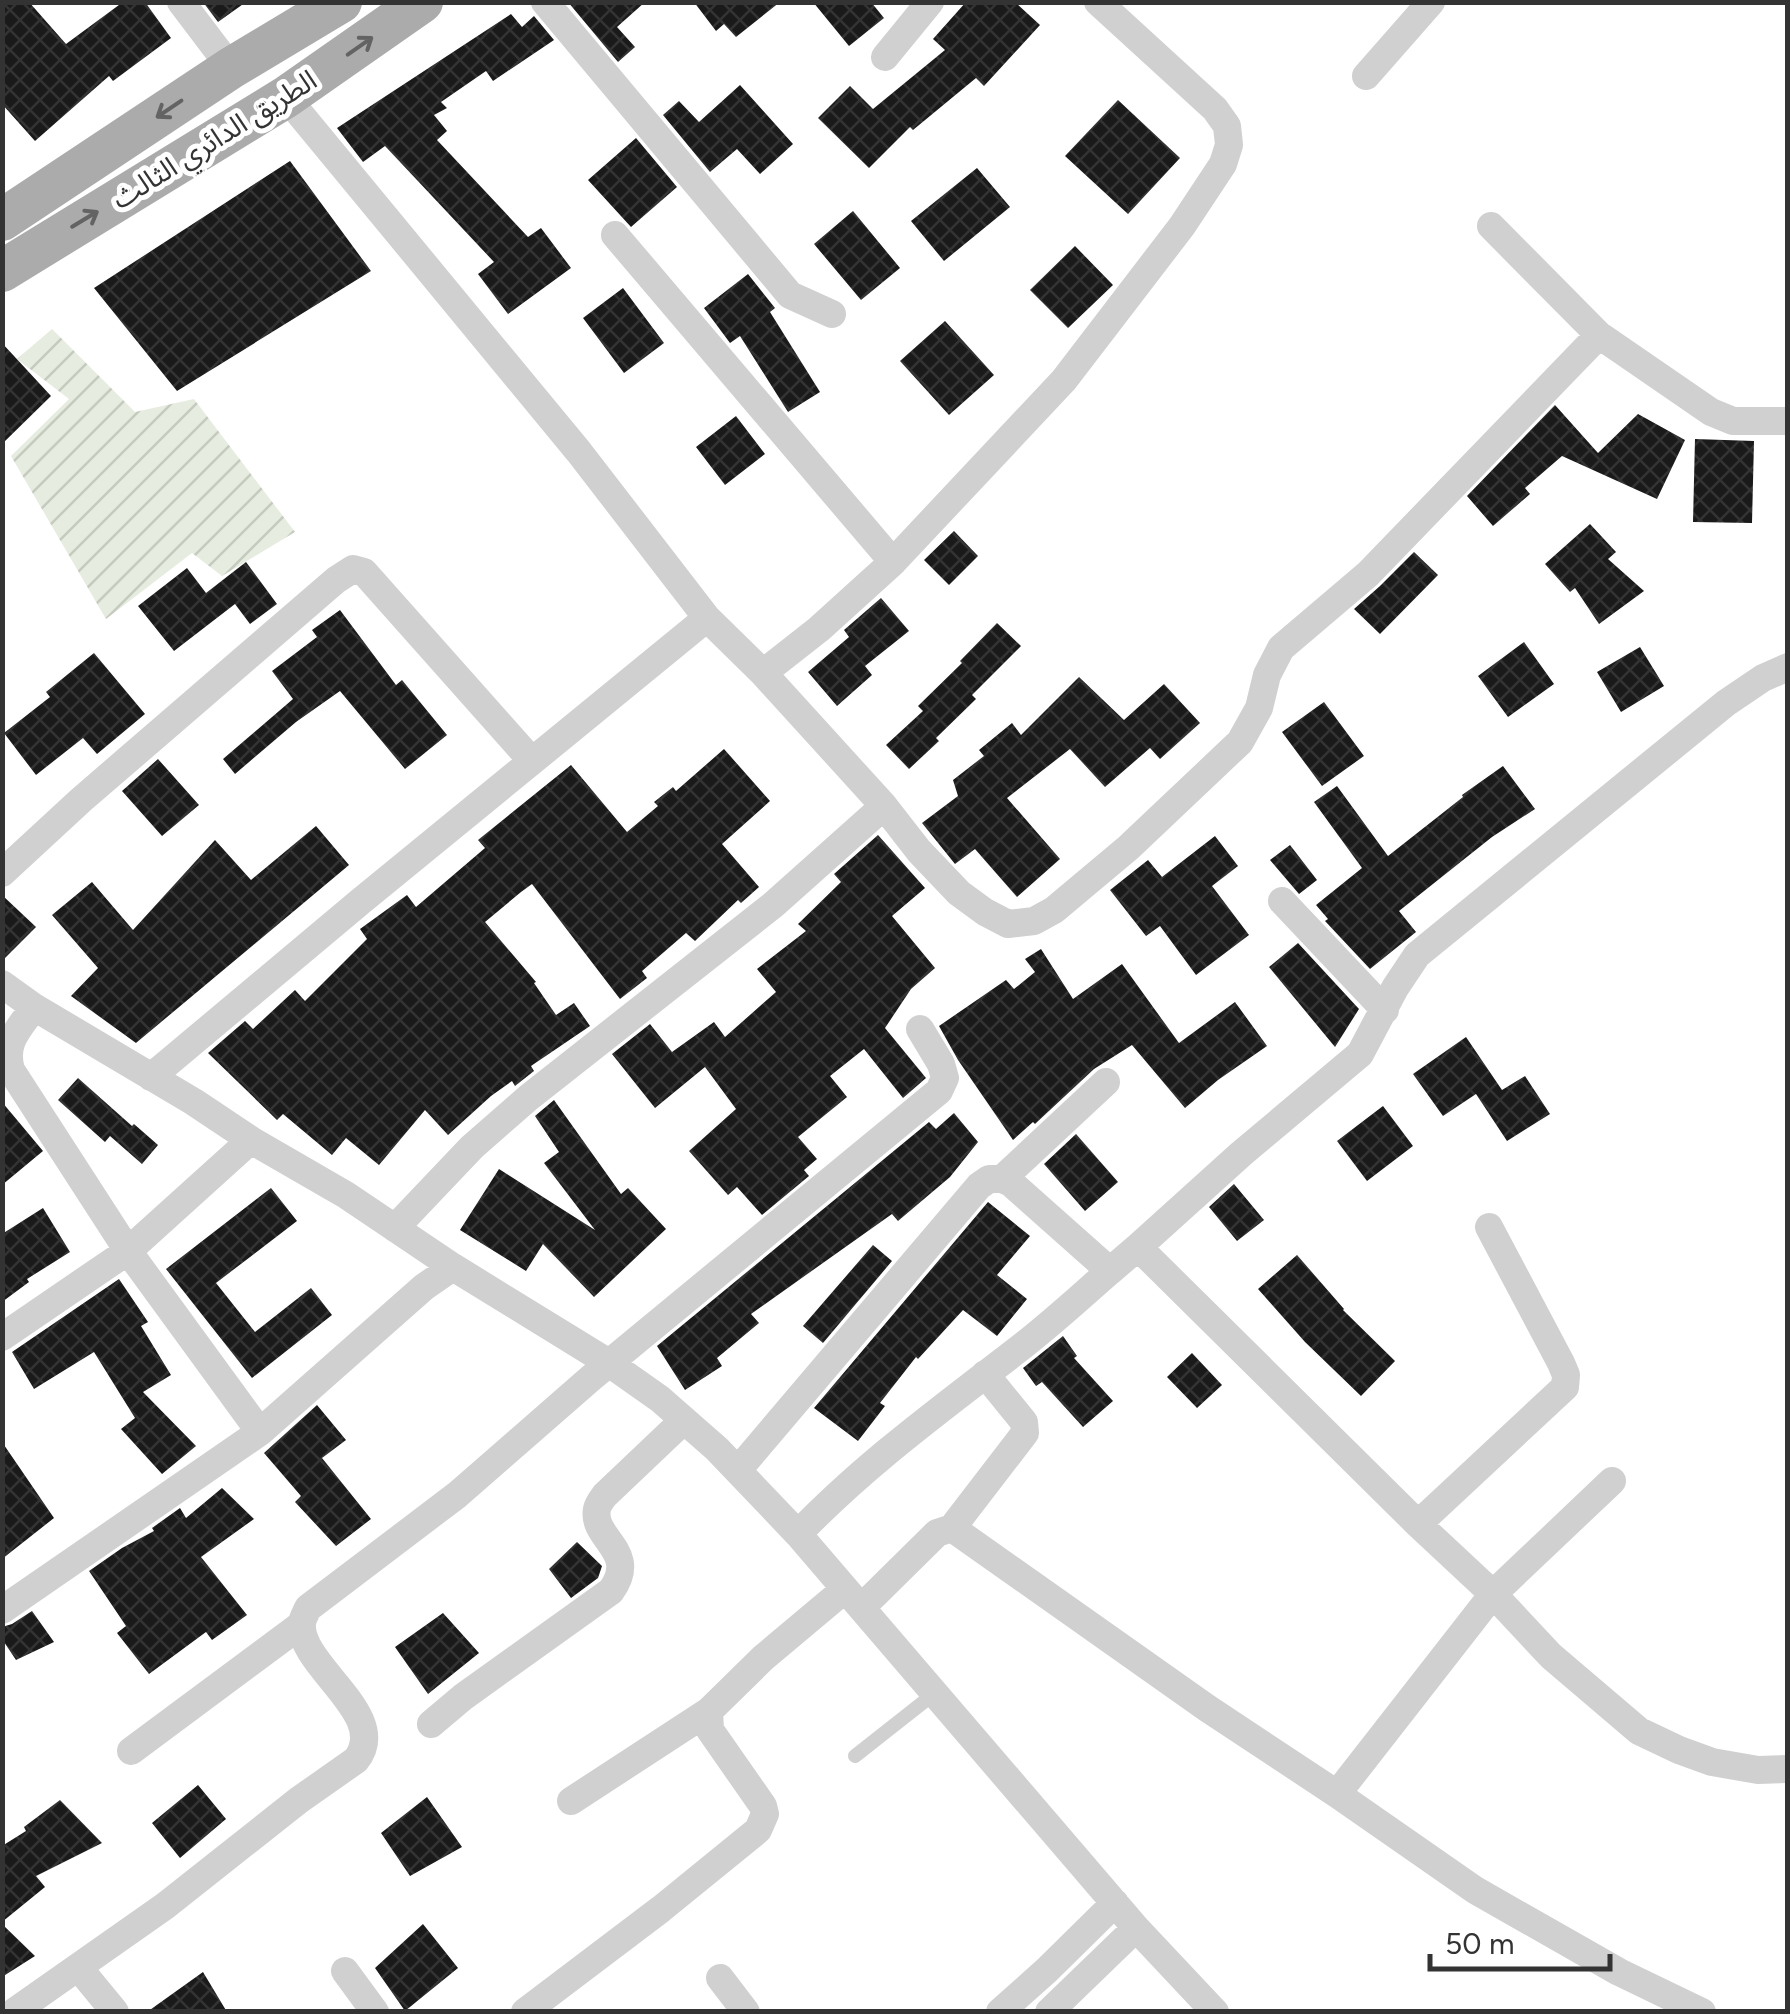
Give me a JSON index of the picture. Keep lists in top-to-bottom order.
{
  "streets": {
    "main road": ["الطريق الدائري الثالث"]
  },
  "scale_bar": "50 m"
}
